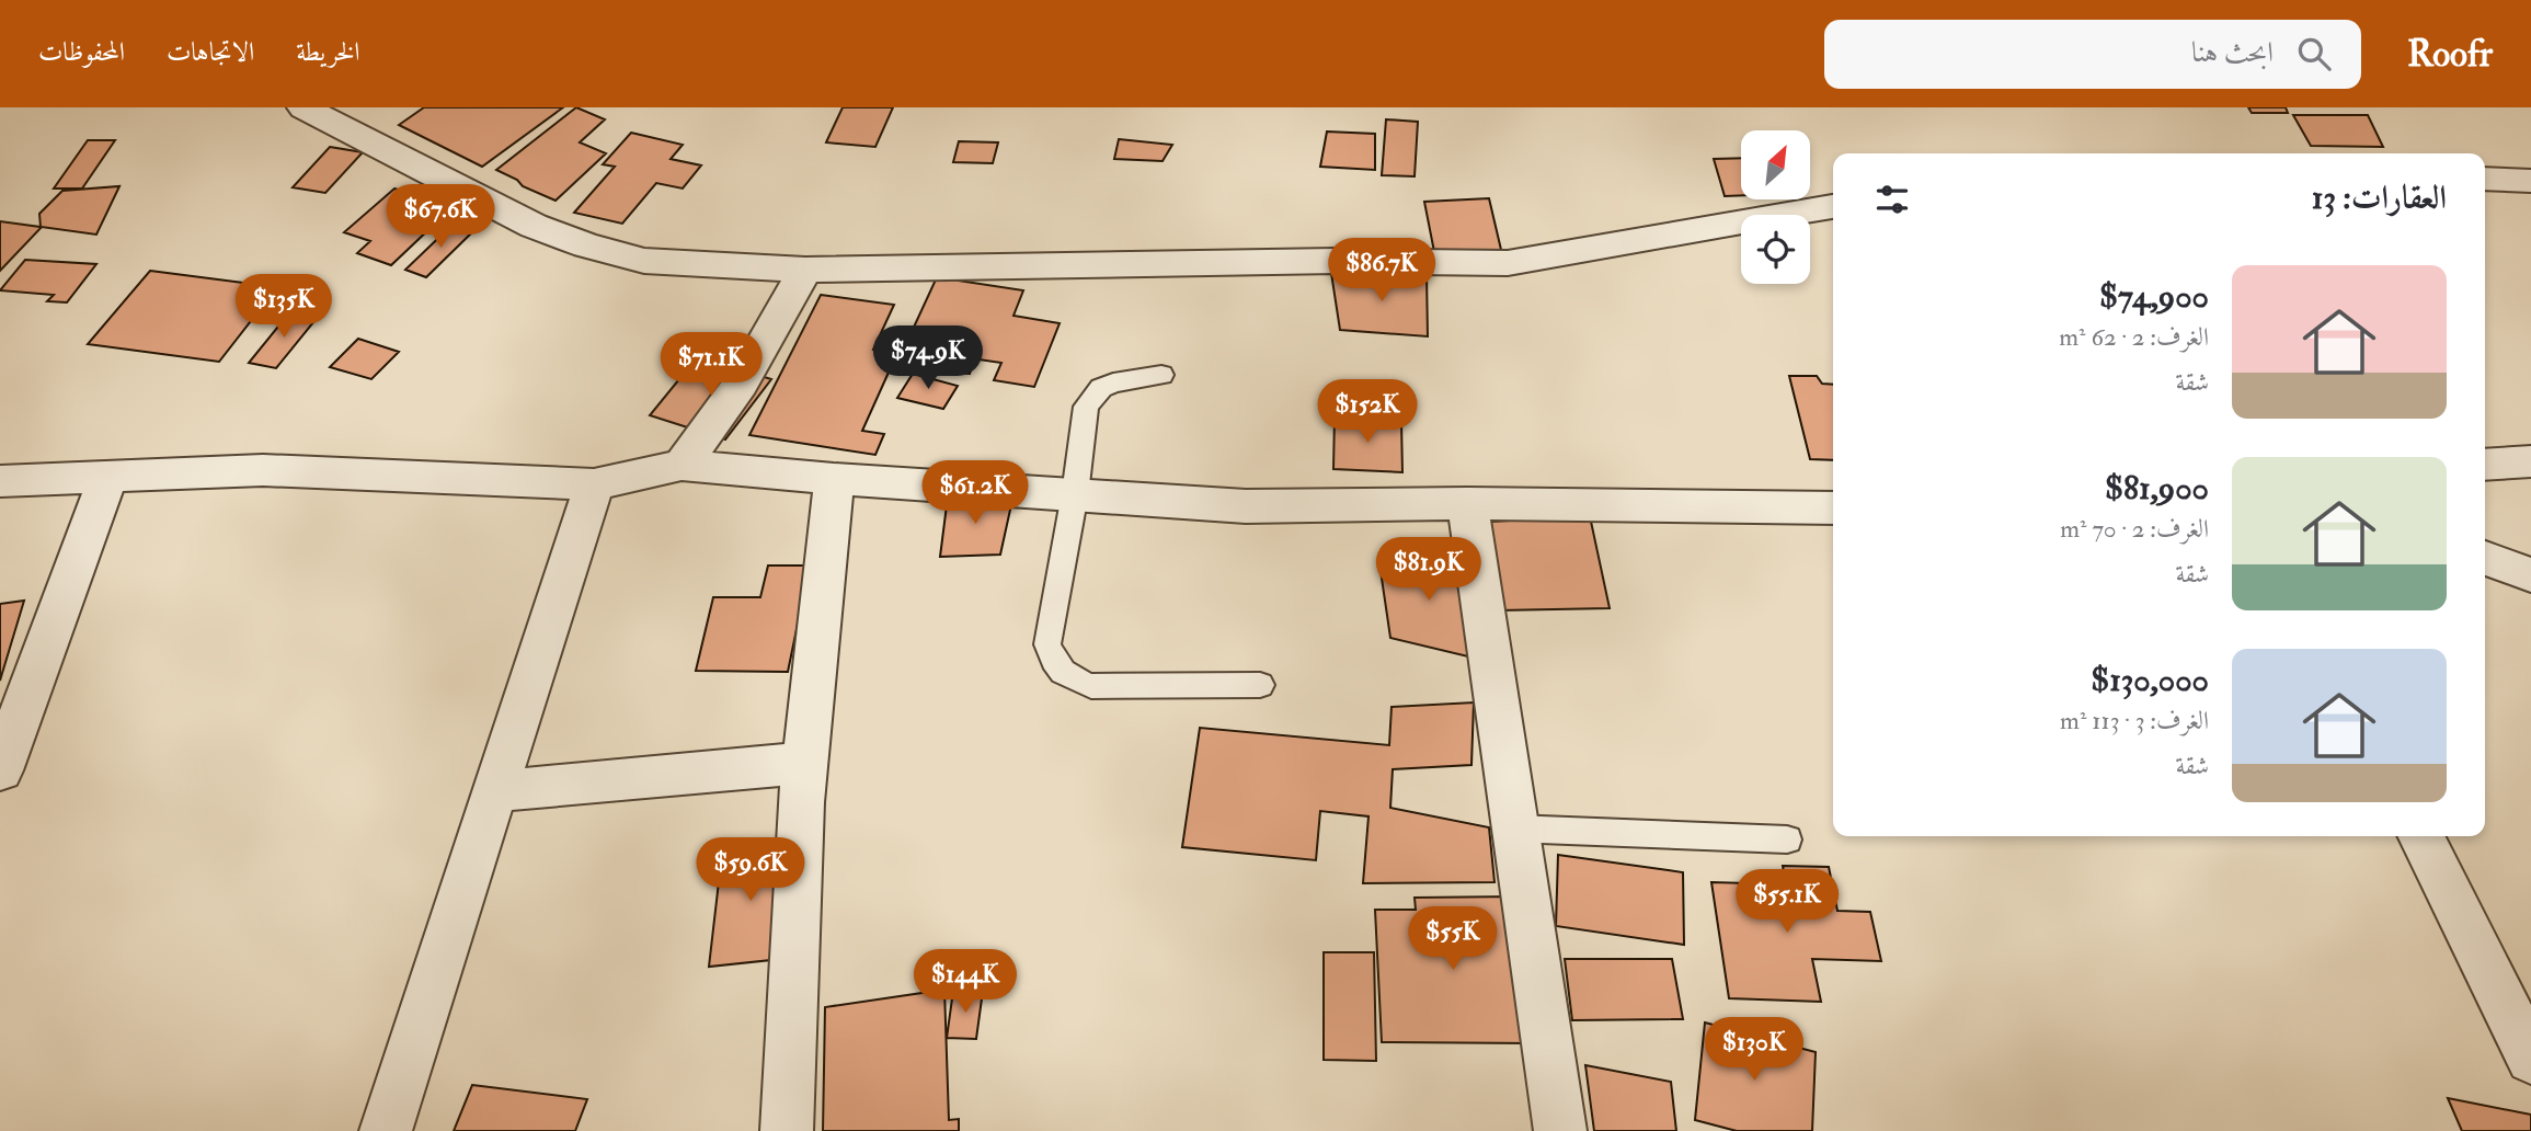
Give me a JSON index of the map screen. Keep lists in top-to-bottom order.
{
  "north": "top right",
  "page": {
    "header": "Roofr",
    "search": "ابحث هنا",
    "nav": ["الخريطة", "الاتجاهات", "المحفوظات"],
    "heading": "العقارات: 13",
    "price": [
      "$67.6K",
      "$86.7K",
      "$135K",
      "$74.9K",
      "$71.1K",
      "$152K",
      "$61.2K",
      "$81.9K",
      "$59.6K",
      "$55.1K",
      "$55K",
      "$144K",
      "$130K"
    ],
    "list": [
      {
        "name": "$74,900",
        "note": "الغرف: 2 · 62 m² · شقة"
      },
      {
        "name": "$81,900",
        "note": "الغرف: 2 · 70 m² · شقة"
      },
      {
        "name": "$130,000",
        "note": "الغرف: 3 · 113 m² · شقة"
      }
    ]
  }
}
